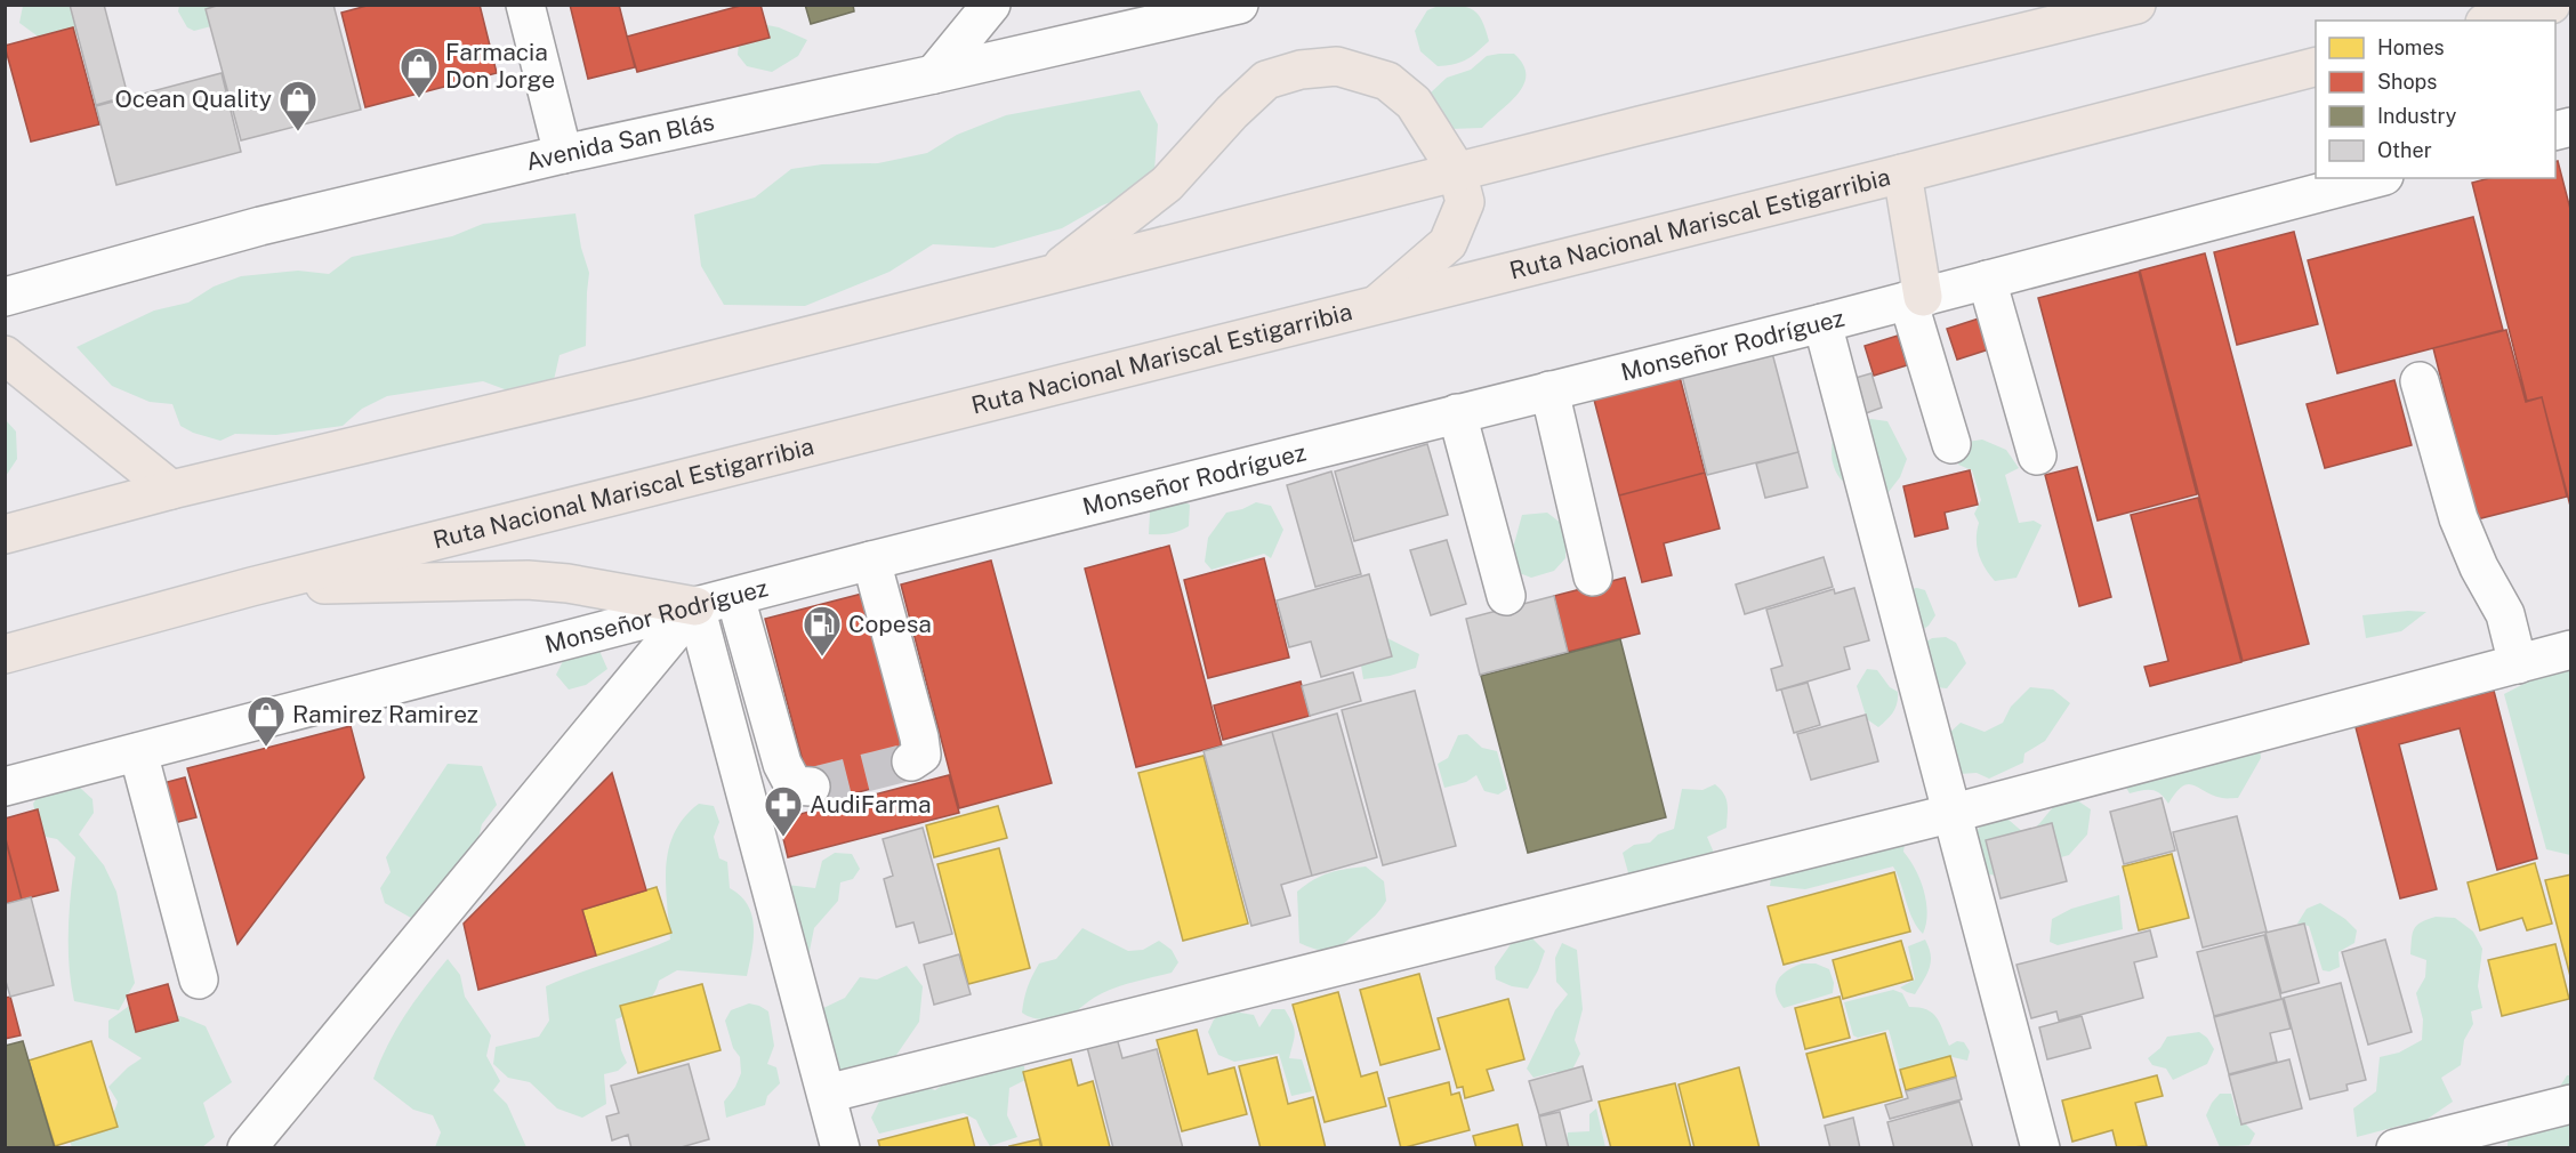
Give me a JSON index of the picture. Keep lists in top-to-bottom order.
{
  "streets": {
    "highway": ["Ruta Nacional Mariscal Estigarribia"],
    "street": ["Avenida San Blás", "Monseñor Rodríguez"]
  },
  "places": {
    "shop": ["Farmacia Don Jorge", "Ocean Quality", "Ramirez Ramirez"],
    "fuel station": ["Copesa"],
    "pharmacy": ["AudiFarma"]
  },
  "legend": [
    "Homes",
    "Shops",
    "Industry",
    "Other"
  ]
}
